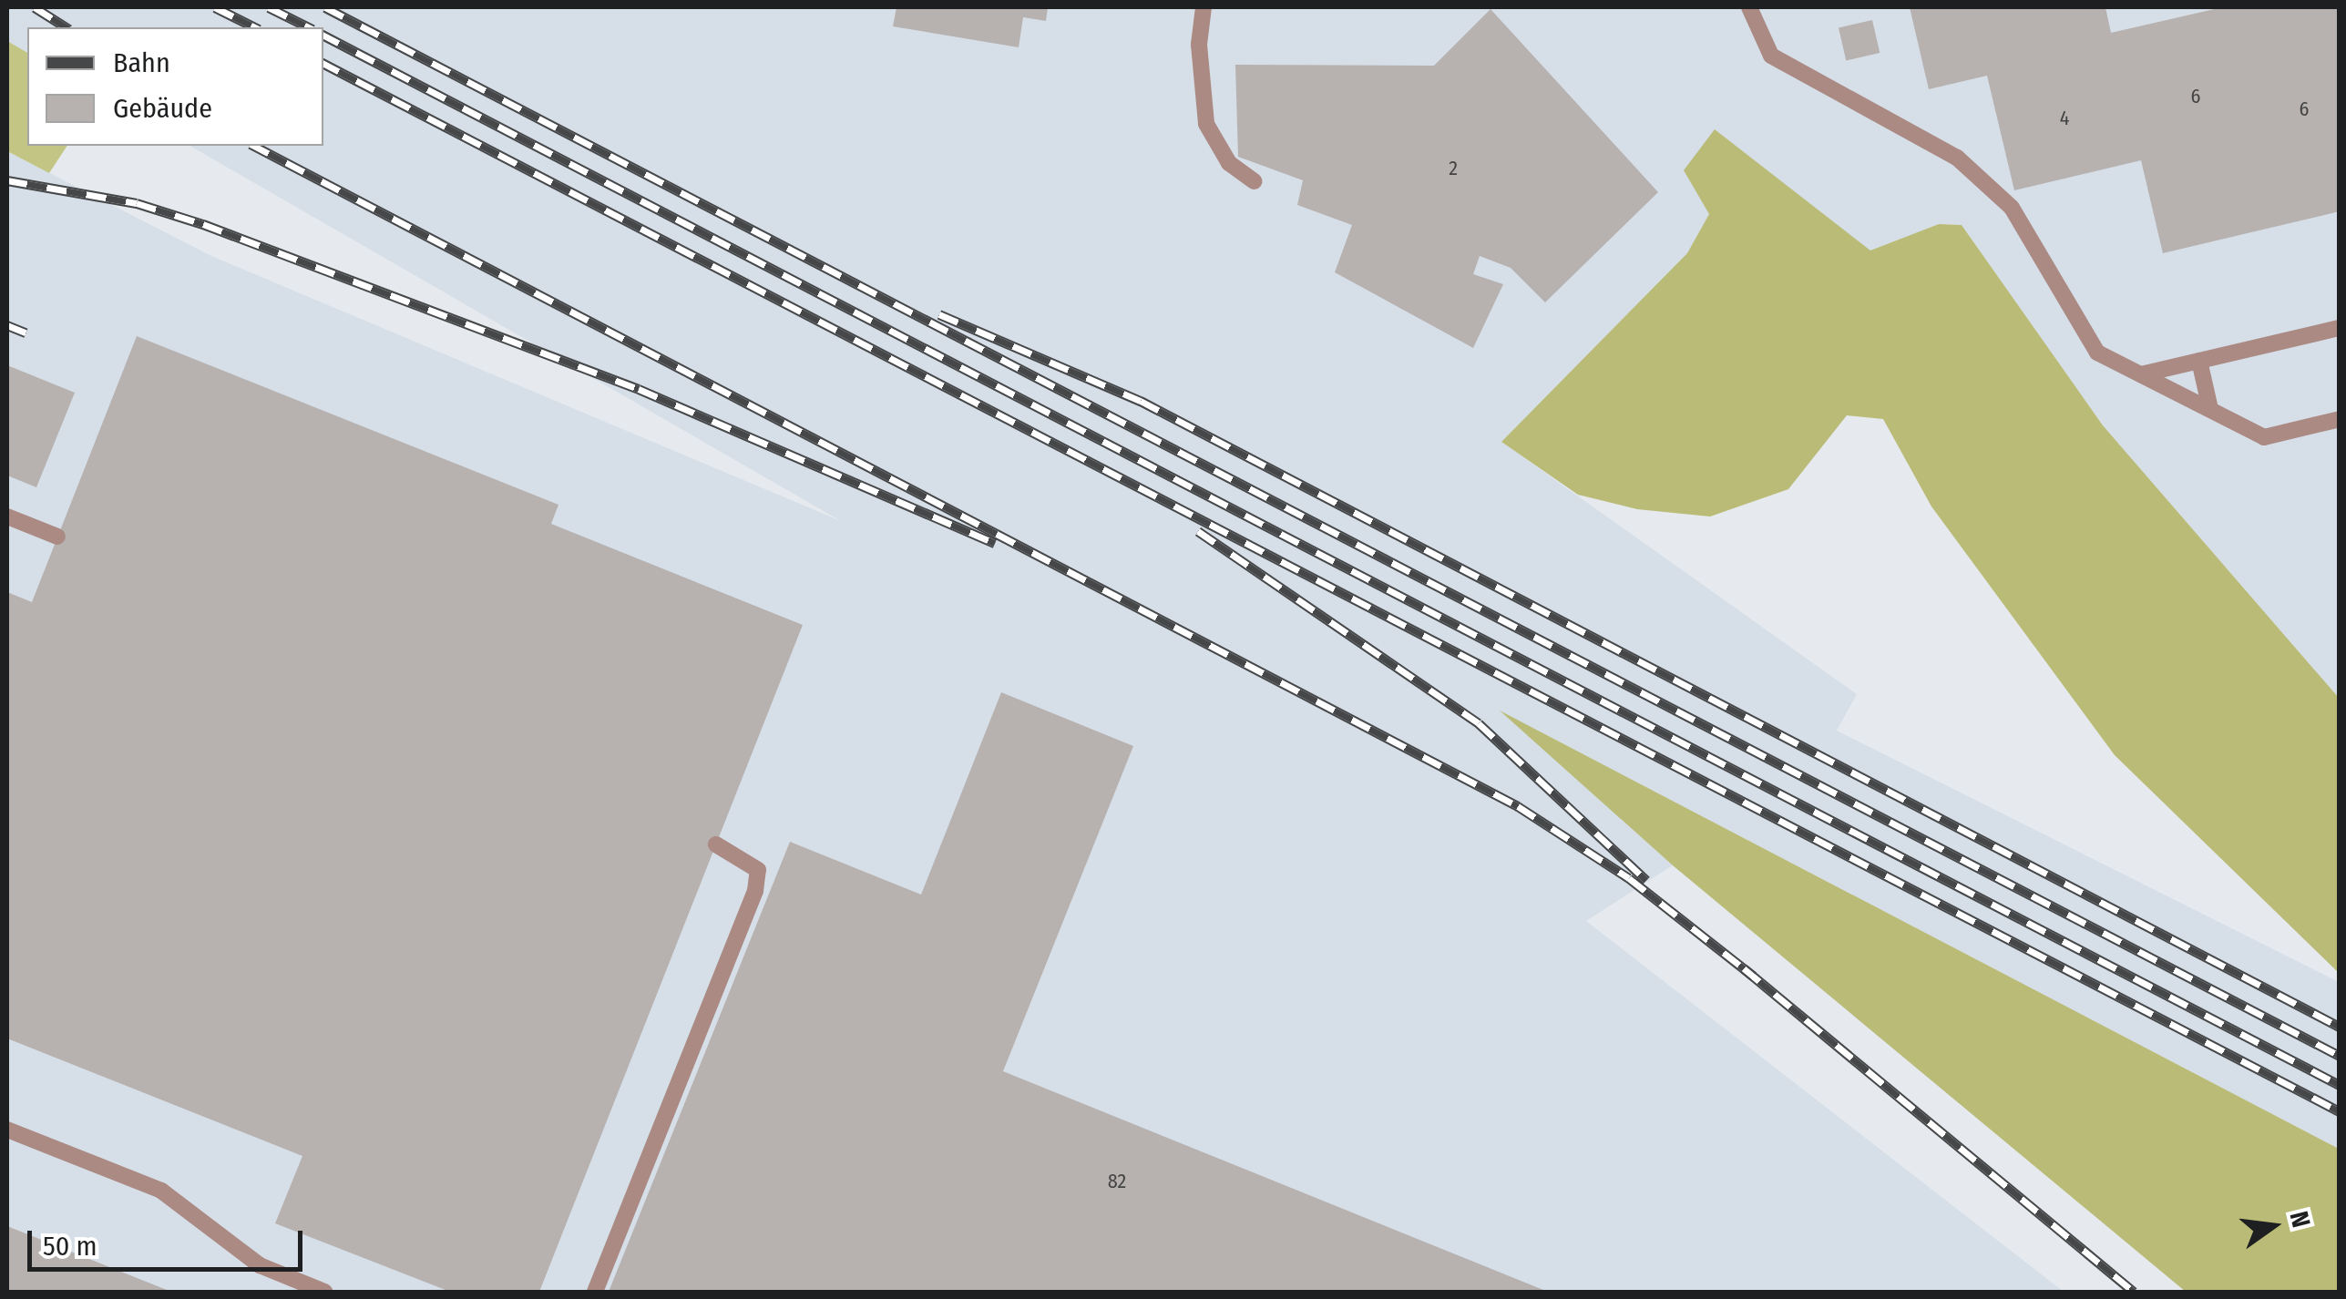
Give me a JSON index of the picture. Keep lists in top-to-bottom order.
{
  "house_numbers": [
    "6",
    "6",
    "4",
    "2",
    "82"
  ],
  "legend": ["Bahn", "Gebäude"],
  "scale_bar": "50 m",
  "north": "right"
}
